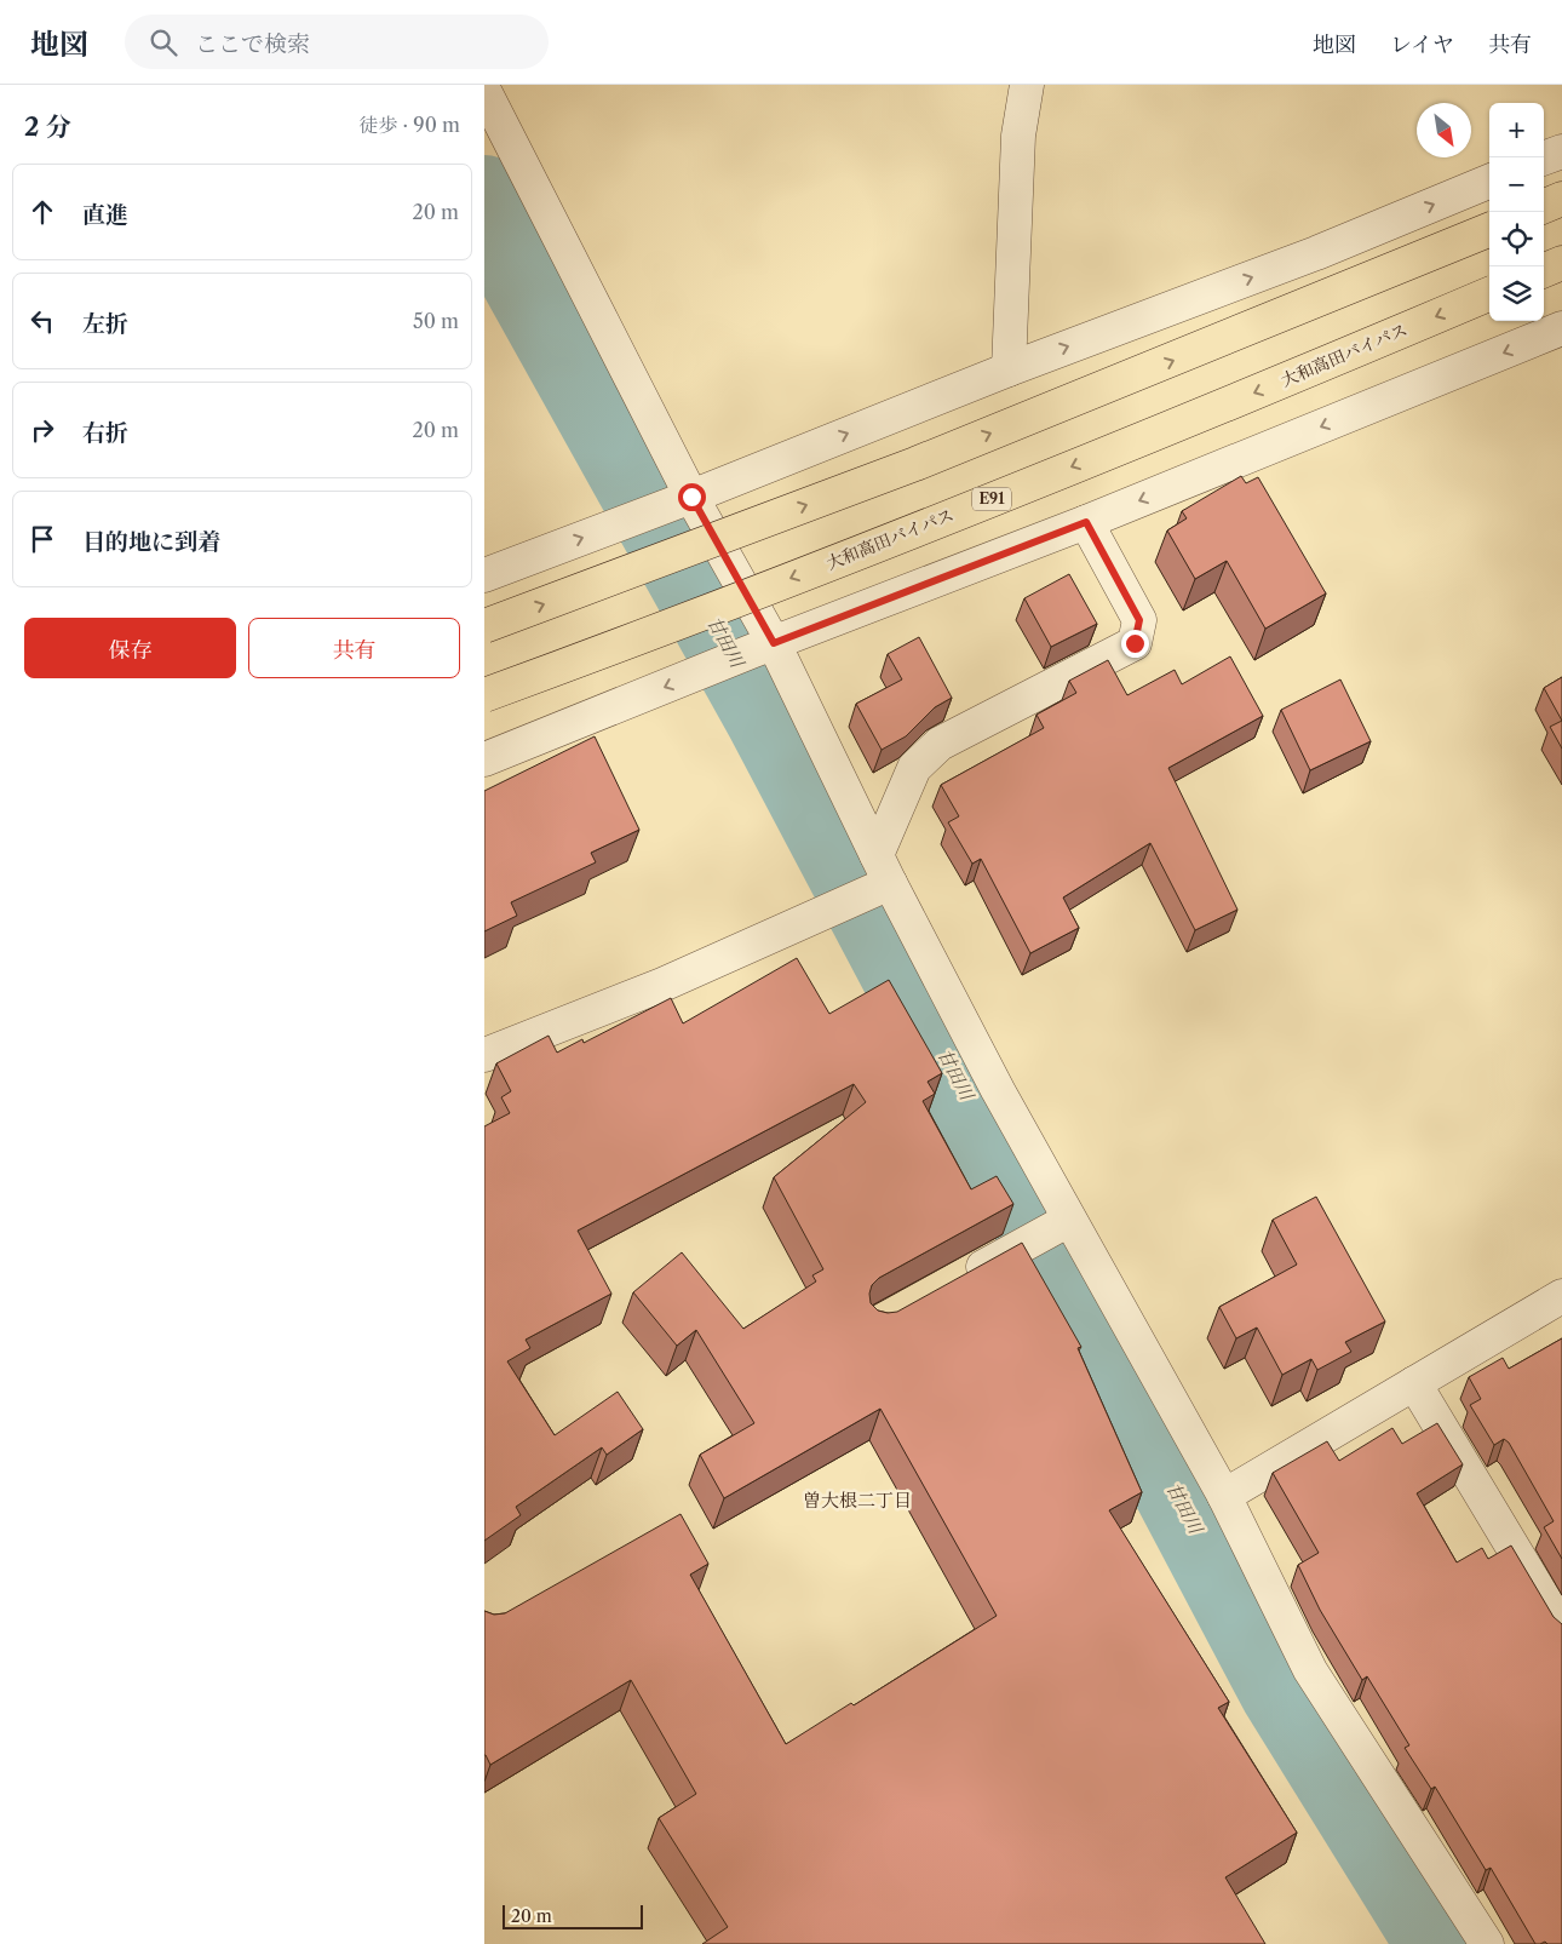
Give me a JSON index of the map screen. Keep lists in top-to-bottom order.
{
  "streets": {
    "highway": ["大和高田バイパス", "E91"]
  },
  "districts": ["曽大根二丁目"],
  "water": ["甘田川"],
  "scale_bar": "20 m",
  "north": "bottom right",
  "page": {
    "header": "地図",
    "search": "ここで検索",
    "nav": ["地図", "レイヤ", "共有"],
    "heading": ["2 分", "徒歩 · 90 m"],
    "map_buttons": ["+", "−"],
    "list": [
      ["直進", "20 m"],
      ["左折", "50 m"],
      ["右折", "20 m"],
      "目的地に到着"
    ],
    "buttons": ["保存", "共有"],
    "scale": "20 m"
  }
}
